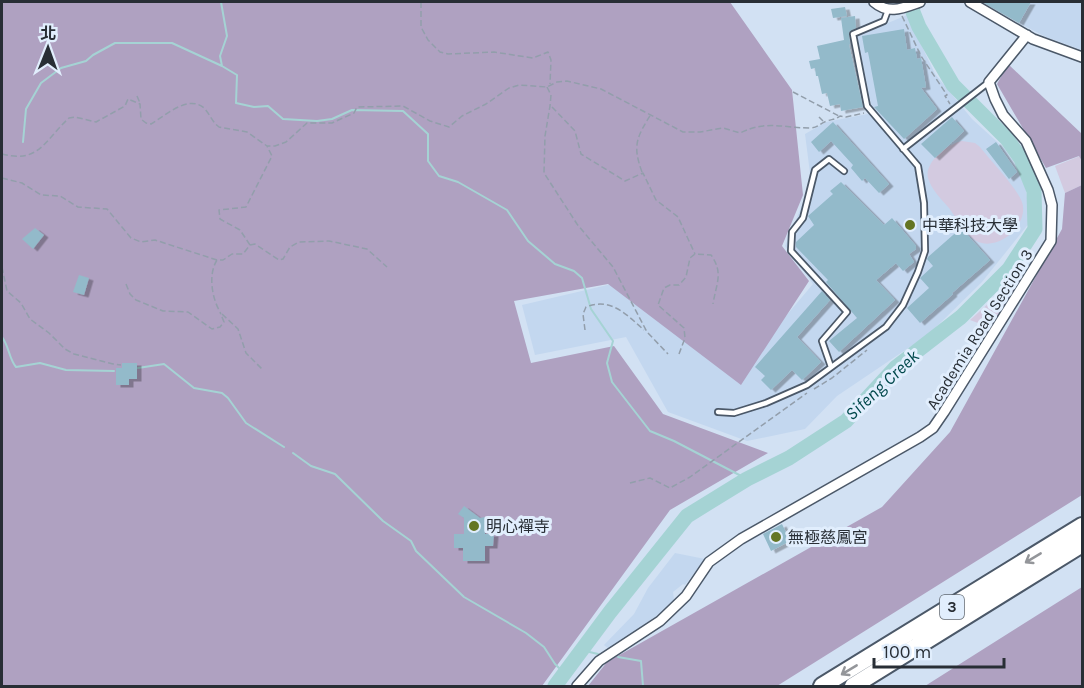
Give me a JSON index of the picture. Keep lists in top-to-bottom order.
{
  "streets": {
    "highway": ["3"],
    "street": ["Academia Road Section 3"]
  },
  "water": ["Sifeng Creek"],
  "places": ["中華科技大學", "明心禪寺", "無極慈鳳宮"],
  "scale_bar": "100 m",
  "north": "top"
}
